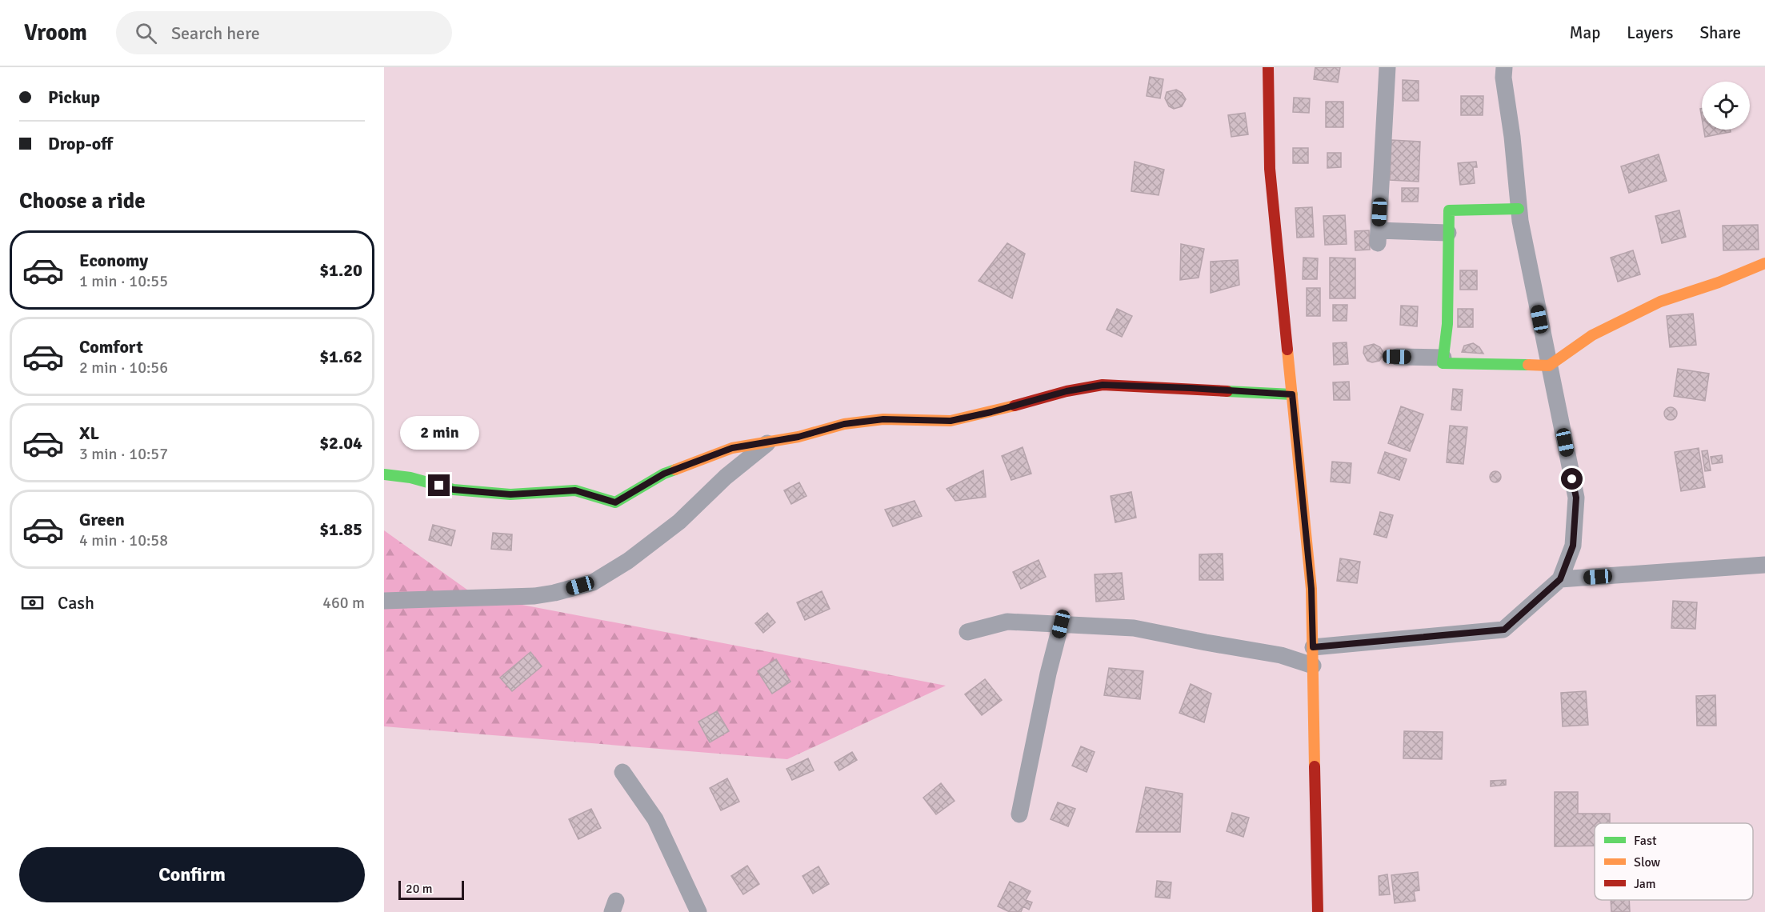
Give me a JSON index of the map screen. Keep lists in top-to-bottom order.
{
  "legend": ["Fast", "Slow", "Jam"],
  "scale_bar": "20 m",
  "page": {
    "header": "Vroom",
    "search": "Search here",
    "nav": ["Map", "Layers", "Share"],
    "banner": ["Pickup", "Drop-off"],
    "heading": "Choose a ride",
    "list": [
      {
        "name": "Economy",
        "note": "1 min · 10:55",
        "value": "$1.20"
      },
      {
        "name": "Comfort",
        "note": "2 min · 10:56",
        "value": "$1.62"
      },
      {
        "name": "XL",
        "note": "3 min · 10:57",
        "value": "$2.04"
      },
      {
        "name": "Green",
        "note": "4 min · 10:58",
        "value": "$1.85"
      }
    ],
    "bubble": "2 min",
    "pay": ["Cash", "460 m"],
    "buttons": "Confirm",
    "scale": "20 m"
  }
}
